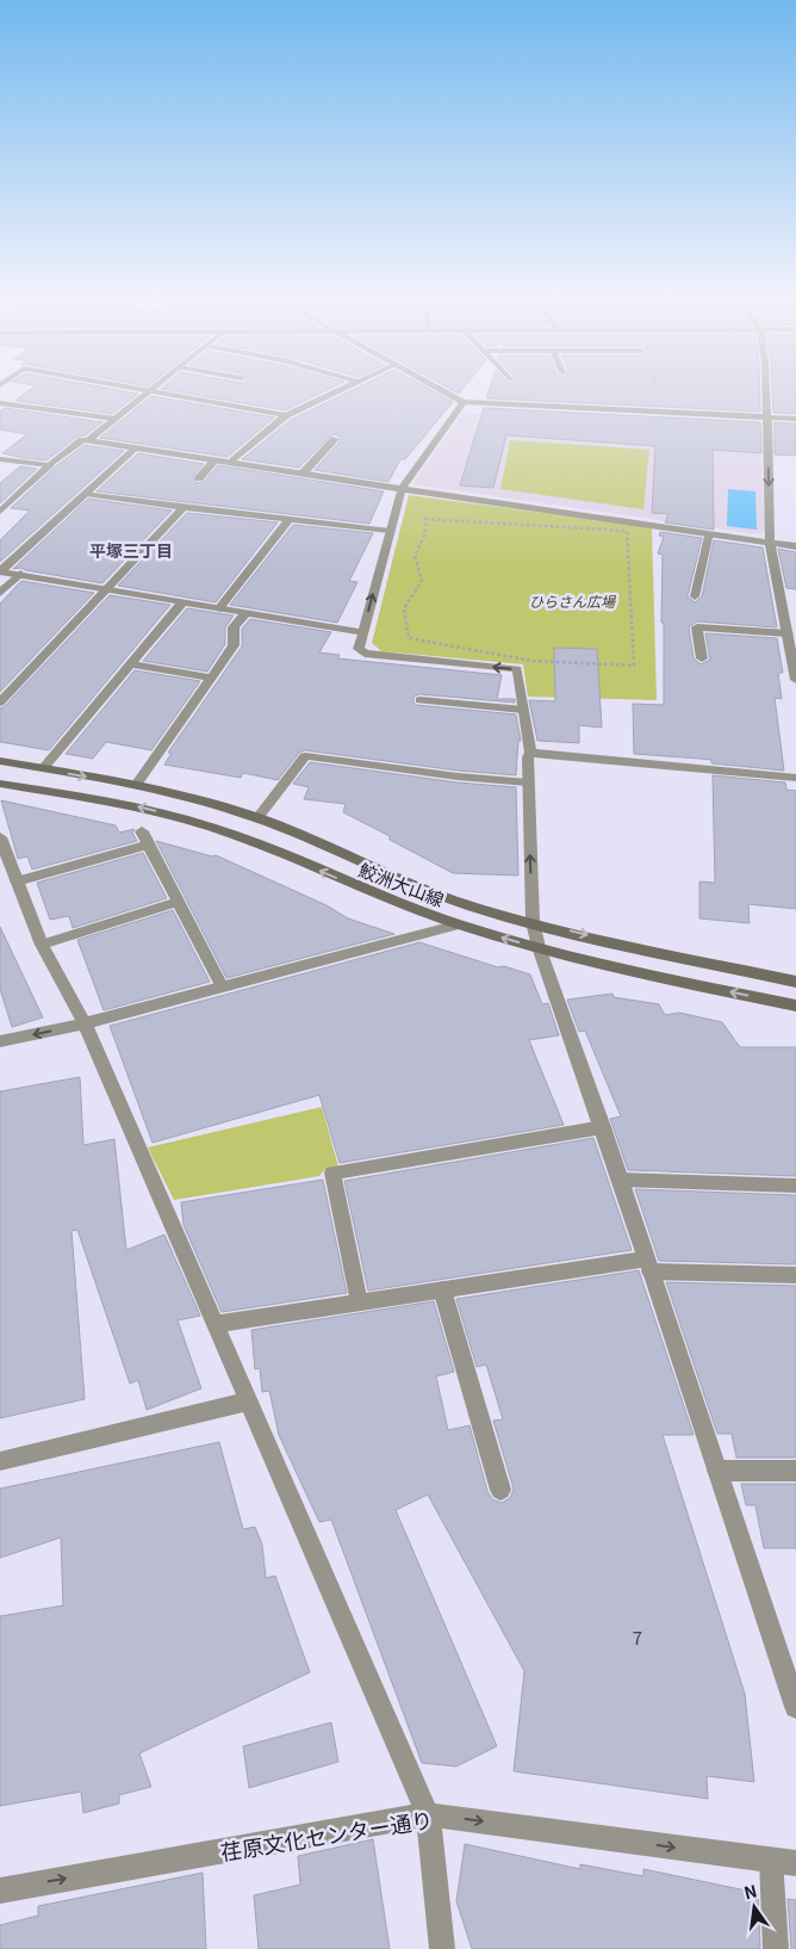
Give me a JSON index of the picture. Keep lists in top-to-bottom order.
{
  "streets": {
    "main road": ["鮫洲大山線"],
    "street": ["荏原文化センター通り"]
  },
  "one_way": ["荏原文化センター通り"],
  "districts": ["平塚三丁目"],
  "parks": ["ひらさん広場"],
  "house_numbers": ["7"],
  "north": "top"
}
